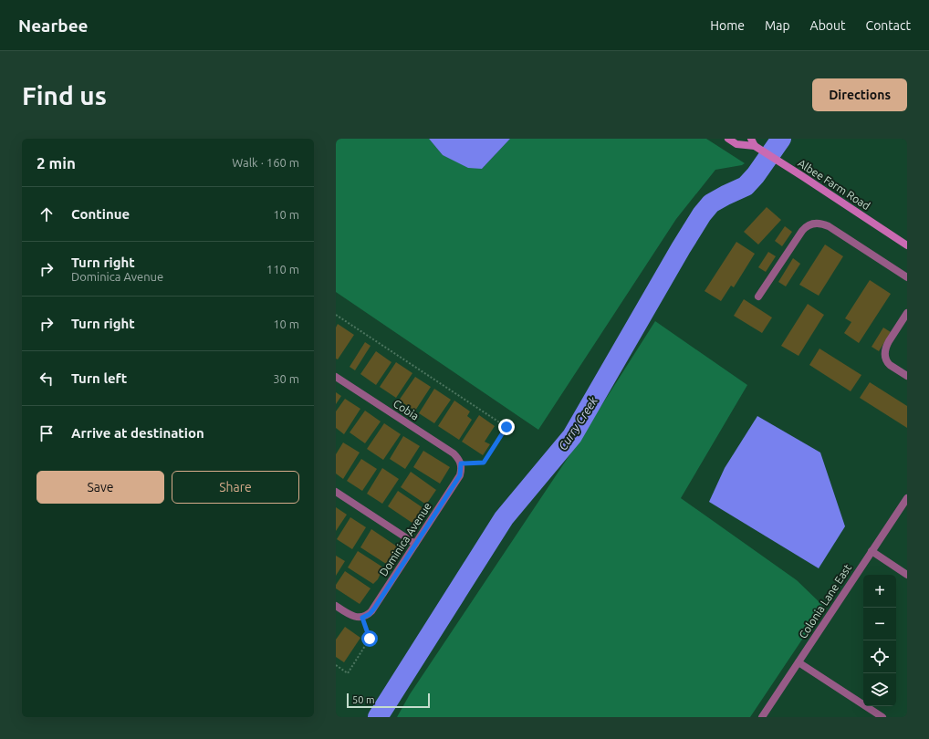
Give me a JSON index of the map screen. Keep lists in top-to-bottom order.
{
  "streets": {
    "main road": ["Albee Farm Road"],
    "street": ["Cobia", "Dominica Avenue", "Colonia Lane East"]
  },
  "crossings": [
    ["Cobia", "Dominica Avenue"]
  ],
  "water": ["Curry Creek"],
  "scale_bar": "50 m",
  "page": {
    "header": "Nearbee",
    "nav": [
      "Home",
      "Map",
      "About",
      "Contact"
    ],
    "buttons": [
      "Directions",
      ["Save", "Share"]
    ],
    "title": "Find us",
    "heading": ["2 min", "Walk · 160 m"],
    "list": [
      ["Continue", "10 m"],
      ["Turn right", "Dominica Avenue", "110 m"],
      ["Turn right", "10 m"],
      ["Turn left", "30 m"],
      "Arrive at destination"
    ],
    "map_buttons": ["+", "−"],
    "scale": "50 m"
  }
}
